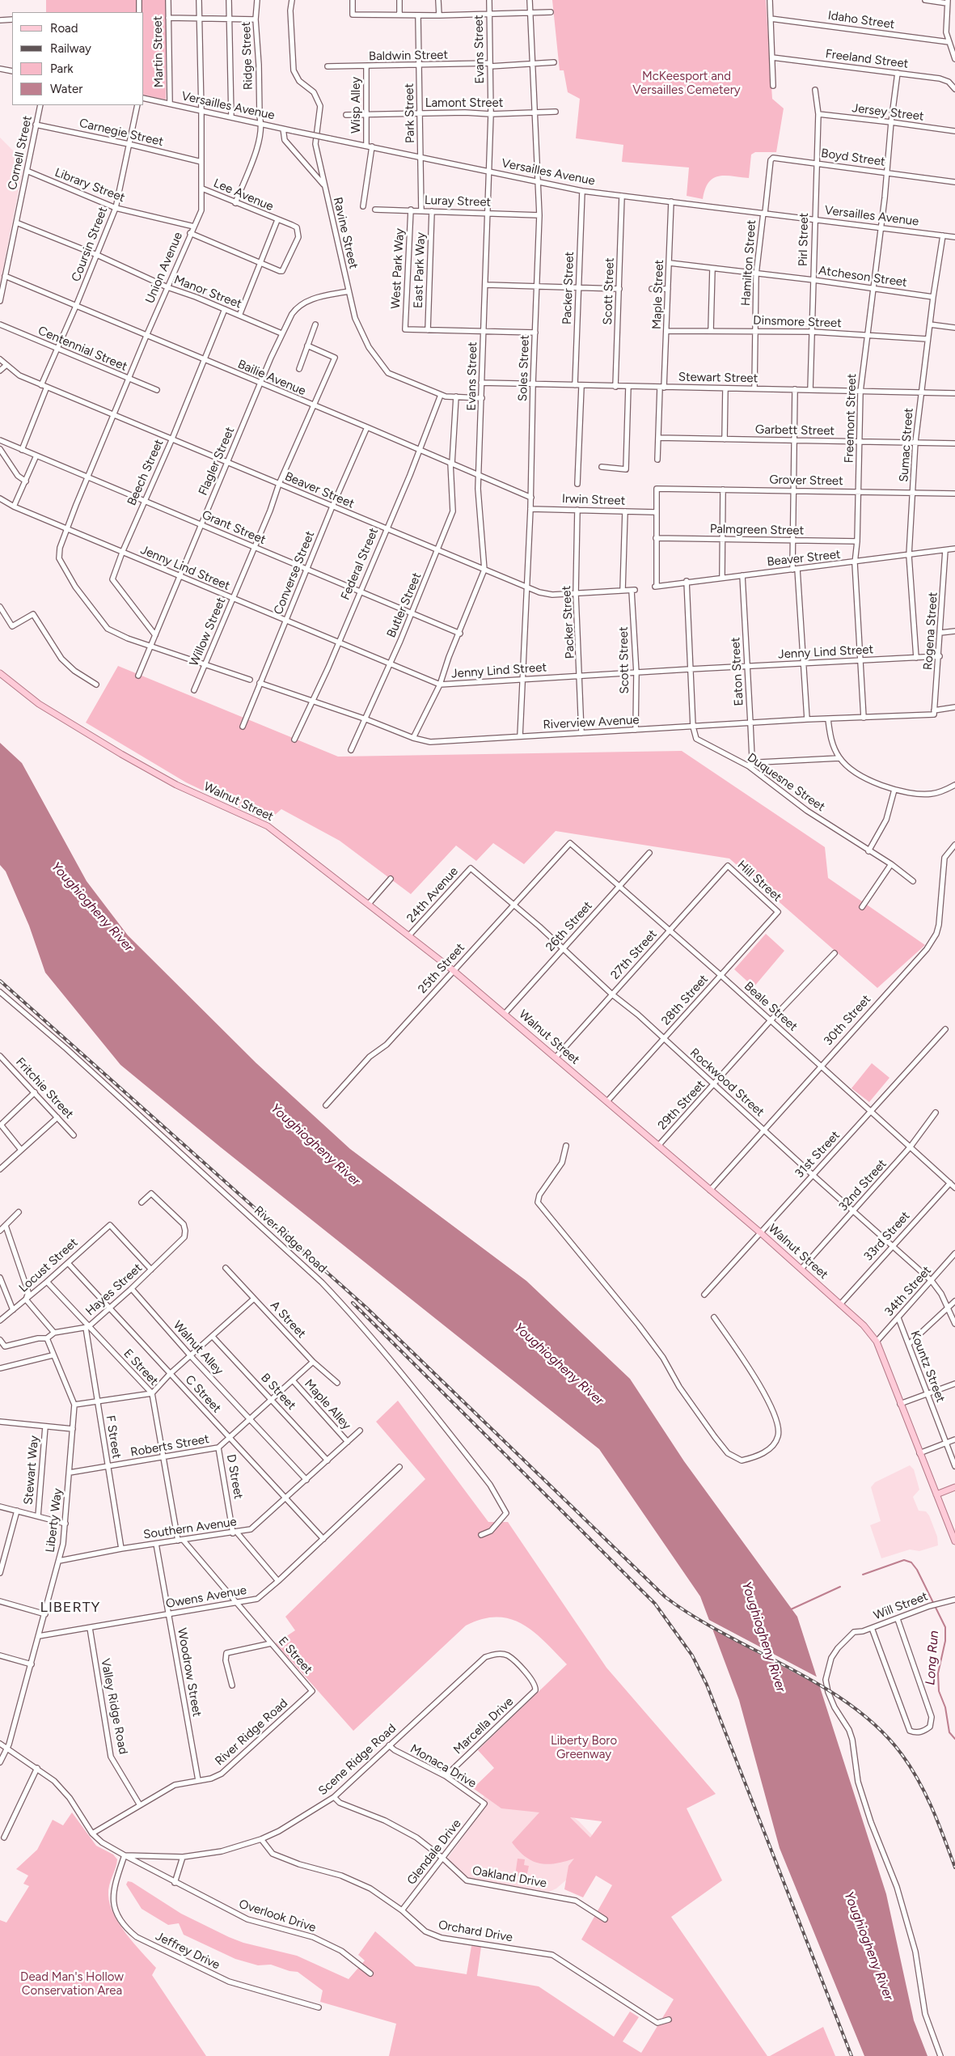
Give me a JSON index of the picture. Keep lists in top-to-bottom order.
{
  "streets": {
    "main road": ["Walnut Street"],
    "street": [
      "Idaho Street",
      "Evans Street",
      "Martin Street",
      "Ridge Street",
      "Baldwin Street",
      "Freeland Street",
      "Lamont Street",
      "Wisp Alley",
      "Versailles Avenue",
      "Jersey Street",
      "Park Street",
      "Carnegie Street",
      "Cornell Street",
      "Boyd Street",
      "Library Street",
      "Lee Avenue",
      "Luray Street",
      "Ravine Street",
      "Pirl Street",
      "Coursin Street",
      "Hamilton Street",
      "Union Avenue",
      "West Park Way",
      "East Park Way",
      "Atcheson Street",
      "Packer Street",
      "Scott Street",
      "Manor Street",
      "Maple Street",
      "Dinsmore Street",
      "Centennial Street",
      "Soles Street",
      "Bailie Avenue",
      "Stewart Street",
      "Freemont Street",
      "Garbett Street",
      "Sumac Street",
      "Flagler Street",
      "Beech Street",
      "Grover Street",
      "Beaver Street",
      "Irwin Street",
      "Grant Street",
      "Palmgreen Street",
      "Federal Street",
      "Jenny Lind Street",
      "Converse Street",
      "Butler Street",
      "Rogena Street",
      "Willow Street",
      "Eaton Street",
      "Riverview Avenue",
      "Duquesne Street",
      "Hill Street",
      "24th Avenue",
      "26th Street",
      "27th Street",
      "25th Street",
      "28th Street",
      "Beale Street",
      "30th Street",
      "Rockwood Street",
      "Fritchie Street",
      "29th Street",
      "31st Street",
      "32nd Street",
      "33rd Street",
      "River Ridge Road",
      "Locust Street",
      "Hayes Street",
      "34th Street",
      "A Street",
      "Walnut Alley",
      "Kountz Street",
      "E Street",
      "B Street",
      "C Street",
      "Maple Alley",
      "F Street",
      "Roberts Street",
      "Stewart Way",
      "D Street",
      "Liberty Way",
      "Southern Avenue",
      "Owens Avenue",
      "Will Street",
      "Woodrow Street",
      "Valley Ridge Road",
      "Marcella Drive",
      "Scene Ridge Road",
      "Monaca Drive",
      "Glendale Drive",
      "Oakland Drive",
      "Overlook Drive",
      "Orchard Drive",
      "Jeffrey Drive"
    ]
  },
  "crossings": [
    ["Evans Street", "Baldwin Street"],
    ["Evans Street", "Lamont Street"],
    ["Evans Street", "Versailles Avenue"],
    ["Evans Street", "Luray Street"],
    ["Evans Street", "Ravine Street"],
    ["Evans Street", "Bailie Avenue"],
    ["Evans Street", "Stewart Street"],
    ["Evans Street", "Beaver Street"],
    ["Evans Street", "Grant Street"],
    ["Evans Street", "Jenny Lind Street"],
    ["Evans Street", "Riverview Avenue"],
    ["Martin Street", "Versailles Avenue"],
    ["Ridge Street", "Versailles Avenue"],
    ["Ridge Street", "Lee Avenue"],
    ["Baldwin Street", "Wisp Alley"],
    ["Baldwin Street", "Park Street"],
    ["Baldwin Street", "Soles Street"],
    ["Freeland Street", "Freemont Street"],
    ["Lamont Street", "Wisp Alley"],
    ["Lamont Street", "Park Street"],
    ["Lamont Street", "Soles Street"],
    ["Wisp Alley", "Versailles Avenue"],
    ["Versailles Avenue", "Park Street"],
    ["Versailles Avenue", "Pirl Street"],
    ["Versailles Avenue", "Hamilton Street"],
    ["Versailles Avenue", "Union Avenue"],
    ["Versailles Avenue", "Packer Street"],
    ["Versailles Avenue", "Scott Street"],
    ["Versailles Avenue", "Maple Street"],
    ["Versailles Avenue", "Soles Street"],
    ["Versailles Avenue", "Freemont Street"],
    ["Versailles Avenue", "Sumac Street"],
    ["Jersey Street", "Pirl Street"],
    ["Jersey Street", "Freemont Street"],
    ["Park Street", "Luray Street"],
    ["Carnegie Street", "Cornell Street"],
    ["Carnegie Street", "Coursin Street"],
    ["Carnegie Street", "Union Avenue"],
    ["Cornell Street", "Library Street"],
    ["Cornell Street", "Manor Street"],
    ["Cornell Street", "Bailie Avenue"],
    ["Boyd Street", "Pirl Street"],
    ["Boyd Street", "Hamilton Street"],
    ["Boyd Street", "Freemont Street"],
    ["Library Street", "Coursin Street"],
    ["Library Street", "Union Avenue"],
    ["Lee Avenue", "Union Avenue"],
    ["Luray Street", "West Park Way"],
    ["Luray Street", "East Park Way"],
    ["Luray Street", "Soles Street"],
    ["Ravine Street", "Flagler Street"],
    ["Ravine Street", "Federal Street"],
    ["Ravine Street", "Butler Street"],
    ["Pirl Street", "Atcheson Street"],
    ["Pirl Street", "Dinsmore Street"],
    ["Pirl Street", "Stewart Street"],
    ["Coursin Street", "Manor Street"],
    ["Coursin Street", "Centennial Street"],
    ["Coursin Street", "Bailie Avenue"],
    ["Coursin Street", "Beaver Street"],
    ["Hamilton Street", "Atcheson Street"],
    ["Hamilton Street", "Dinsmore Street"],
    ["Hamilton Street", "Stewart Street"],
    ["Union Avenue", "Manor Street"],
    ["Union Avenue", "Centennial Street"],
    ["Union Avenue", "Bailie Avenue"],
    ["Union Avenue", "Flagler Street"],
    ["Union Avenue", "Beaver Street"],
    ["Union Avenue", "Grant Street"],
    ["Union Avenue", "Jenny Lind Street"],
    ["West Park Way", "East Park Way"],
    ["Atcheson Street", "Maple Street"],
    ["Atcheson Street", "Freemont Street"],
    ["Atcheson Street", "Sumac Street"],
    ["Packer Street", "Stewart Street"],
    ["Packer Street", "Beaver Street"],
    ["Packer Street", "Irwin Street"],
    ["Packer Street", "Jenny Lind Street"],
    ["Packer Street", "Riverview Avenue"],
    ["Scott Street", "Stewart Street"],
    ["Scott Street", "Beaver Street"],
    ["Scott Street", "Jenny Lind Street"],
    ["Scott Street", "Riverview Avenue"],
    ["Manor Street", "Flagler Street"],
    ["Manor Street", "Beech Street"],
    ["Maple Street", "Dinsmore Street"],
    ["Maple Street", "Stewart Street"],
    ["Maple Street", "Garbett Street"],
    ["Dinsmore Street", "Freemont Street"],
    ["Dinsmore Street", "Sumac Street"],
    ["Soles Street", "Bailie Avenue"],
    ["Soles Street", "Stewart Street"],
    ["Soles Street", "Beaver Street"],
    ["Soles Street", "Irwin Street"],
    ["Soles Street", "Jenny Lind Street"],
    ["Soles Street", "Riverview Avenue"],
    ["Bailie Avenue", "Flagler Street"],
    ["Bailie Avenue", "Beech Street"],
    ["Bailie Avenue", "Federal Street"],
    ["Bailie Avenue", "Converse Street"],
    ["Bailie Avenue", "Butler Street"],
    ["Bailie Avenue", "Willow Street"],
    ["Stewart Street", "Freemont Street"],
    ["Stewart Street", "Sumac Street"],
    ["Freemont Street", "Garbett Street"],
    ["Freemont Street", "Grover Street"],
    ["Freemont Street", "Beaver Street"],
    ["Freemont Street", "Palmgreen Street"],
    ["Freemont Street", "Jenny Lind Street"],
    ["Freemont Street", "Riverview Avenue"],
    ["Garbett Street", "Sumac Street"],
    ["Sumac Street", "Grover Street"],
    ["Sumac Street", "Beaver Street"],
    ["Sumac Street", "Jenny Lind Street"],
    ["Flagler Street", "Beech Street"],
    ["Flagler Street", "Beaver Street"],
    ["Flagler Street", "Grant Street"],
    ["Flagler Street", "Jenny Lind Street"],
    ["Beech Street", "Beaver Street"],
    ["Beech Street", "Grant Street"],
    ["Beech Street", "Jenny Lind Street"],
    ["Grover Street", "Irwin Street"],
    ["Beaver Street", "Palmgreen Street"],
    ["Beaver Street", "Federal Street"],
    ["Beaver Street", "Converse Street"],
    ["Beaver Street", "Butler Street"],
    ["Beaver Street", "Rogena Street"],
    ["Beaver Street", "Willow Street"],
    ["Beaver Street", "Eaton Street"],
    ["Beaver Street", "Duquesne Street"],
    ["Grant Street", "Federal Street"],
    ["Grant Street", "Converse Street"],
    ["Grant Street", "Butler Street"],
    ["Grant Street", "Willow Street"],
    ["Federal Street", "Jenny Lind Street"],
    ["Federal Street", "Riverview Avenue"],
    ["Jenny Lind Street", "Converse Street"],
    ["Jenny Lind Street", "Butler Street"],
    ["Jenny Lind Street", "Rogena Street"],
    ["Jenny Lind Street", "Willow Street"],
    ["Jenny Lind Street", "Eaton Street"],
    ["Jenny Lind Street", "Duquesne Street"],
    ["Converse Street", "Riverview Avenue"],
    ["Butler Street", "Riverview Avenue"],
    ["Rogena Street", "Riverview Avenue"],
    ["Eaton Street", "Riverview Avenue"],
    ["Eaton Street", "Duquesne Street"],
    ["Riverview Avenue", "Duquesne Street"],
    ["Walnut Street", "24th Avenue"],
    ["Walnut Street", "26th Street"],
    ["Walnut Street", "27th Street"],
    ["Walnut Street", "25th Street"],
    ["Walnut Street", "28th Street"],
    ["Walnut Street", "30th Street"],
    ["Walnut Street", "29th Street"],
    ["Walnut Street", "31st Street"],
    ["Walnut Street", "32nd Street"],
    ["Walnut Street", "33rd Street"],
    ["Walnut Street", "34th Street"],
    ["Hill Street", "27th Street"],
    ["Hill Street", "28th Street"],
    ["24th Avenue", "Rockwood Street"],
    ["26th Street", "Beale Street"],
    ["26th Street", "Rockwood Street"],
    ["27th Street", "Beale Street"],
    ["27th Street", "Rockwood Street"],
    ["25th Street", "Beale Street"],
    ["25th Street", "Rockwood Street"],
    ["28th Street", "Beale Street"],
    ["28th Street", "Rockwood Street"],
    ["Beale Street", "30th Street"],
    ["Beale Street", "29th Street"],
    ["Beale Street", "31st Street"],
    ["Beale Street", "32nd Street"],
    ["Beale Street", "33rd Street"],
    ["30th Street", "Rockwood Street"],
    ["Rockwood Street", "29th Street"],
    ["Rockwood Street", "31st Street"],
    ["Rockwood Street", "32nd Street"],
    ["Rockwood Street", "33rd Street"],
    ["Rockwood Street", "34th Street"],
    ["River Ridge Road", "E Street"],
    ["River Ridge Road", "Woodrow Street"],
    ["River Ridge Road", "Valley Ridge Road"],
    ["River Ridge Road", "Scene Ridge Road"],
    ["Locust Street", "Hayes Street"],
    ["Locust Street", "E Street"],
    ["Locust Street", "C Street"],
    ["Hayes Street", "Walnut Alley"],
    ["Hayes Street", "E Street"],
    ["Hayes Street", "C Street"],
    ["Hayes Street", "F Street"],
    ["Hayes Street", "Liberty Way"],
    ["34th Street", "Kountz Street"],
    ["A Street", "Roberts Street"],
    ["Walnut Alley", "Roberts Street"],
    ["E Street", "F Street"],
    ["E Street", "Roberts Street"],
    ["E Street", "Southern Avenue"],
    ["E Street", "Owens Avenue"],
    ["B Street", "Roberts Street"],
    ["B Street", "Southern Avenue"],
    ["C Street", "Roberts Street"],
    ["C Street", "Southern Avenue"],
    ["C Street", "Owens Avenue"],
    ["Maple Alley", "Roberts Street"],
    ["Maple Alley", "Southern Avenue"],
    ["F Street", "Roberts Street"],
    ["F Street", "Southern Avenue"],
    ["Roberts Street", "D Street"],
    ["Roberts Street", "Liberty Way"],
    ["D Street", "Southern Avenue"],
    ["Liberty Way", "Southern Avenue"],
    ["Liberty Way", "Owens Avenue"],
    ["Liberty Way", "Scene Ridge Road"],
    ["Southern Avenue", "Woodrow Street"],
    ["Owens Avenue", "Woodrow Street"],
    ["Owens Avenue", "Valley Ridge Road"],
    ["Marcella Drive", "Scene Ridge Road"],
    ["Marcella Drive", "Monaca Drive"],
    ["Scene Ridge Road", "Monaca Drive"],
    ["Scene Ridge Road", "Oakland Drive"],
    ["Scene Ridge Road", "Overlook Drive"],
    ["Scene Ridge Road", "Orchard Drive"],
    ["Scene Ridge Road", "Jeffrey Drive"],
    ["Monaca Drive", "Glendale Drive"],
    ["Glendale Drive", "Oakland Drive"],
    ["Glendale Drive", "Orchard Drive"],
    ["Overlook Drive", "Jeffrey Drive"]
  ],
  "districts": ["LIBERTY"],
  "water": ["Youghiogheny River", "Long Run"],
  "parks": ["McKeesport and Versailles Cemetery", "Liberty Boro Greenway", "Dead Man's Hollow Conservation Area"],
  "legend": [
    "Road",
    "Railway",
    "Park",
    "Water"
  ]
}
